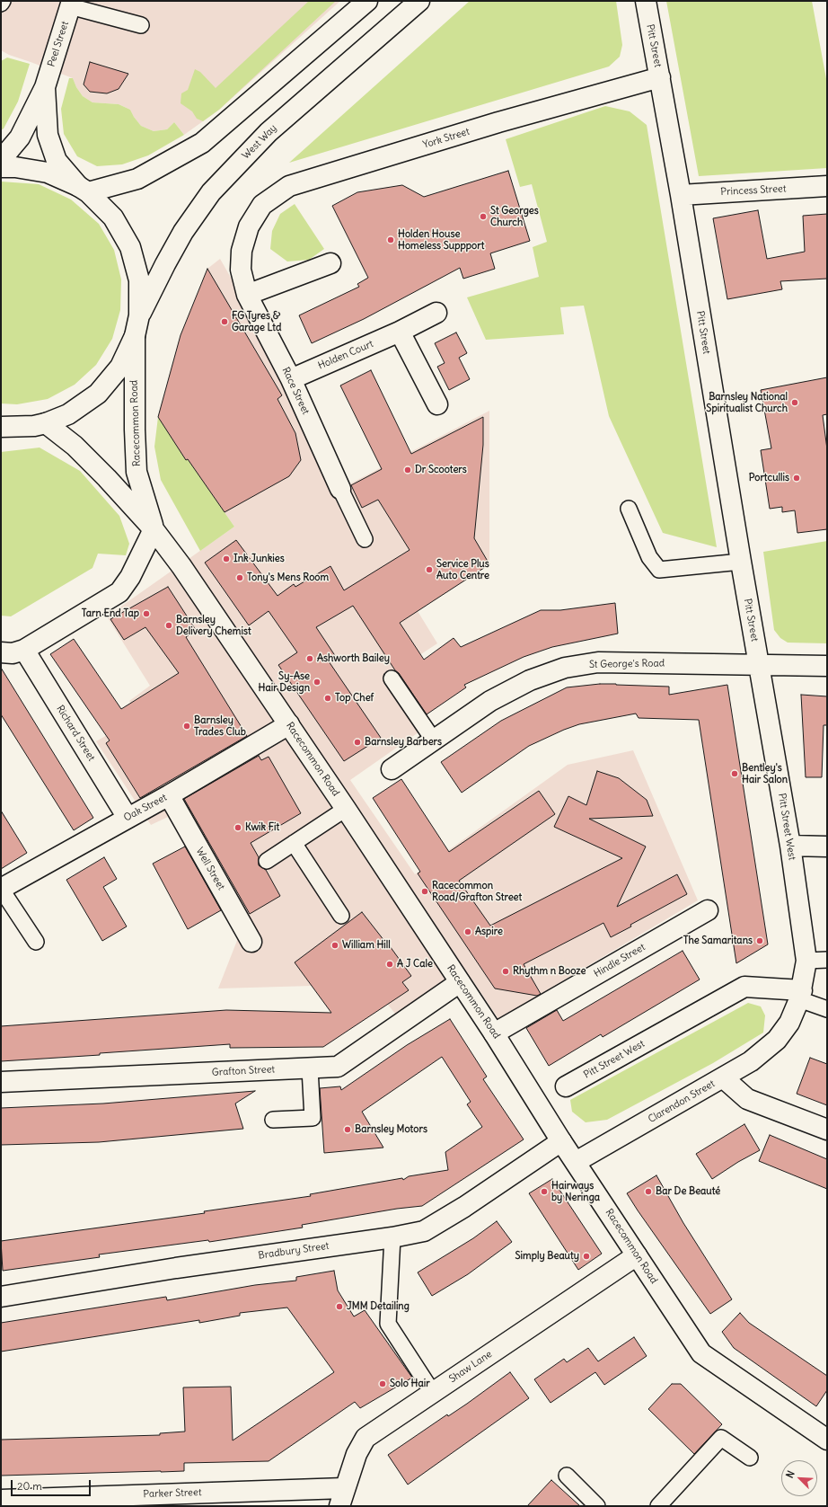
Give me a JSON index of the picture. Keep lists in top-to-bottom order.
{
  "streets": {
    "main road": [
      "Peel Street",
      "Pitt Street",
      "York Street",
      "West Way",
      "Princess Street",
      "Holden Court",
      "Race Street",
      "Racecommon Road",
      "St George's Road",
      "Richard Street",
      "Oak Street",
      "Pitt Street West",
      "Well Street",
      "Hindle Street",
      "Grafton Street",
      "Clarendon Street",
      "Bradbury Street",
      "Shaw Lane",
      "Parker Street"
    ]
  },
  "crossings": [
    ["Peel Street", "West Way"],
    ["Pitt Street", "York Street"],
    ["Pitt Street", "Princess Street"],
    ["Pitt Street", "St George's Road"],
    ["Pitt Street", "Pitt Street West"],
    ["York Street", "Race Street"],
    ["Holden Court", "Race Street"],
    ["Racecommon Road", "Oak Street"],
    ["Racecommon Road", "Hindle Street"],
    ["Racecommon Road", "Grafton Street"],
    ["Racecommon Road", "Clarendon Street"],
    ["Racecommon Road", "Bradbury Street"],
    ["Racecommon Road", "Shaw Lane"],
    ["St George's Road", "Pitt Street West"],
    ["Richard Street", "Oak Street"],
    ["Oak Street", "Well Street"],
    ["Pitt Street West", "Clarendon Street"],
    ["Shaw Lane", "Parker Street"]
  ],
  "places": [
    "St Georges Church",
    "Holden House Homeless Suppport",
    "FG Tyres & Garage Ltd",
    "Barnsley National Spiritualist Church",
    "Dr Scooters",
    "Portcullis",
    "Ink Junkies",
    "Service Plus Auto Centre",
    "Tony's Mens Room",
    "Tarn End Tap",
    "Barnsley Delivery Chemist",
    "Ashworth Bailey",
    "Sy-Ase Hair Design",
    "Top Chef",
    "Barnsley Trades Club",
    "Barnsley Barbers",
    "Bentley's Hair Salon",
    "Kwik Fit",
    "Racecommon Road/Grafton Street",
    "Aspire",
    "The Samaritans",
    "William Hill",
    "A J Cale",
    "Rhythm n Booze",
    "Barnsley Motors",
    "Hairways by Neringa",
    "Bar De Beauté",
    "Simply Beauty",
    "JMM Detailing",
    "Solo Hair"
  ],
  "scale_bar": "20 m",
  "north": "top left"
}
